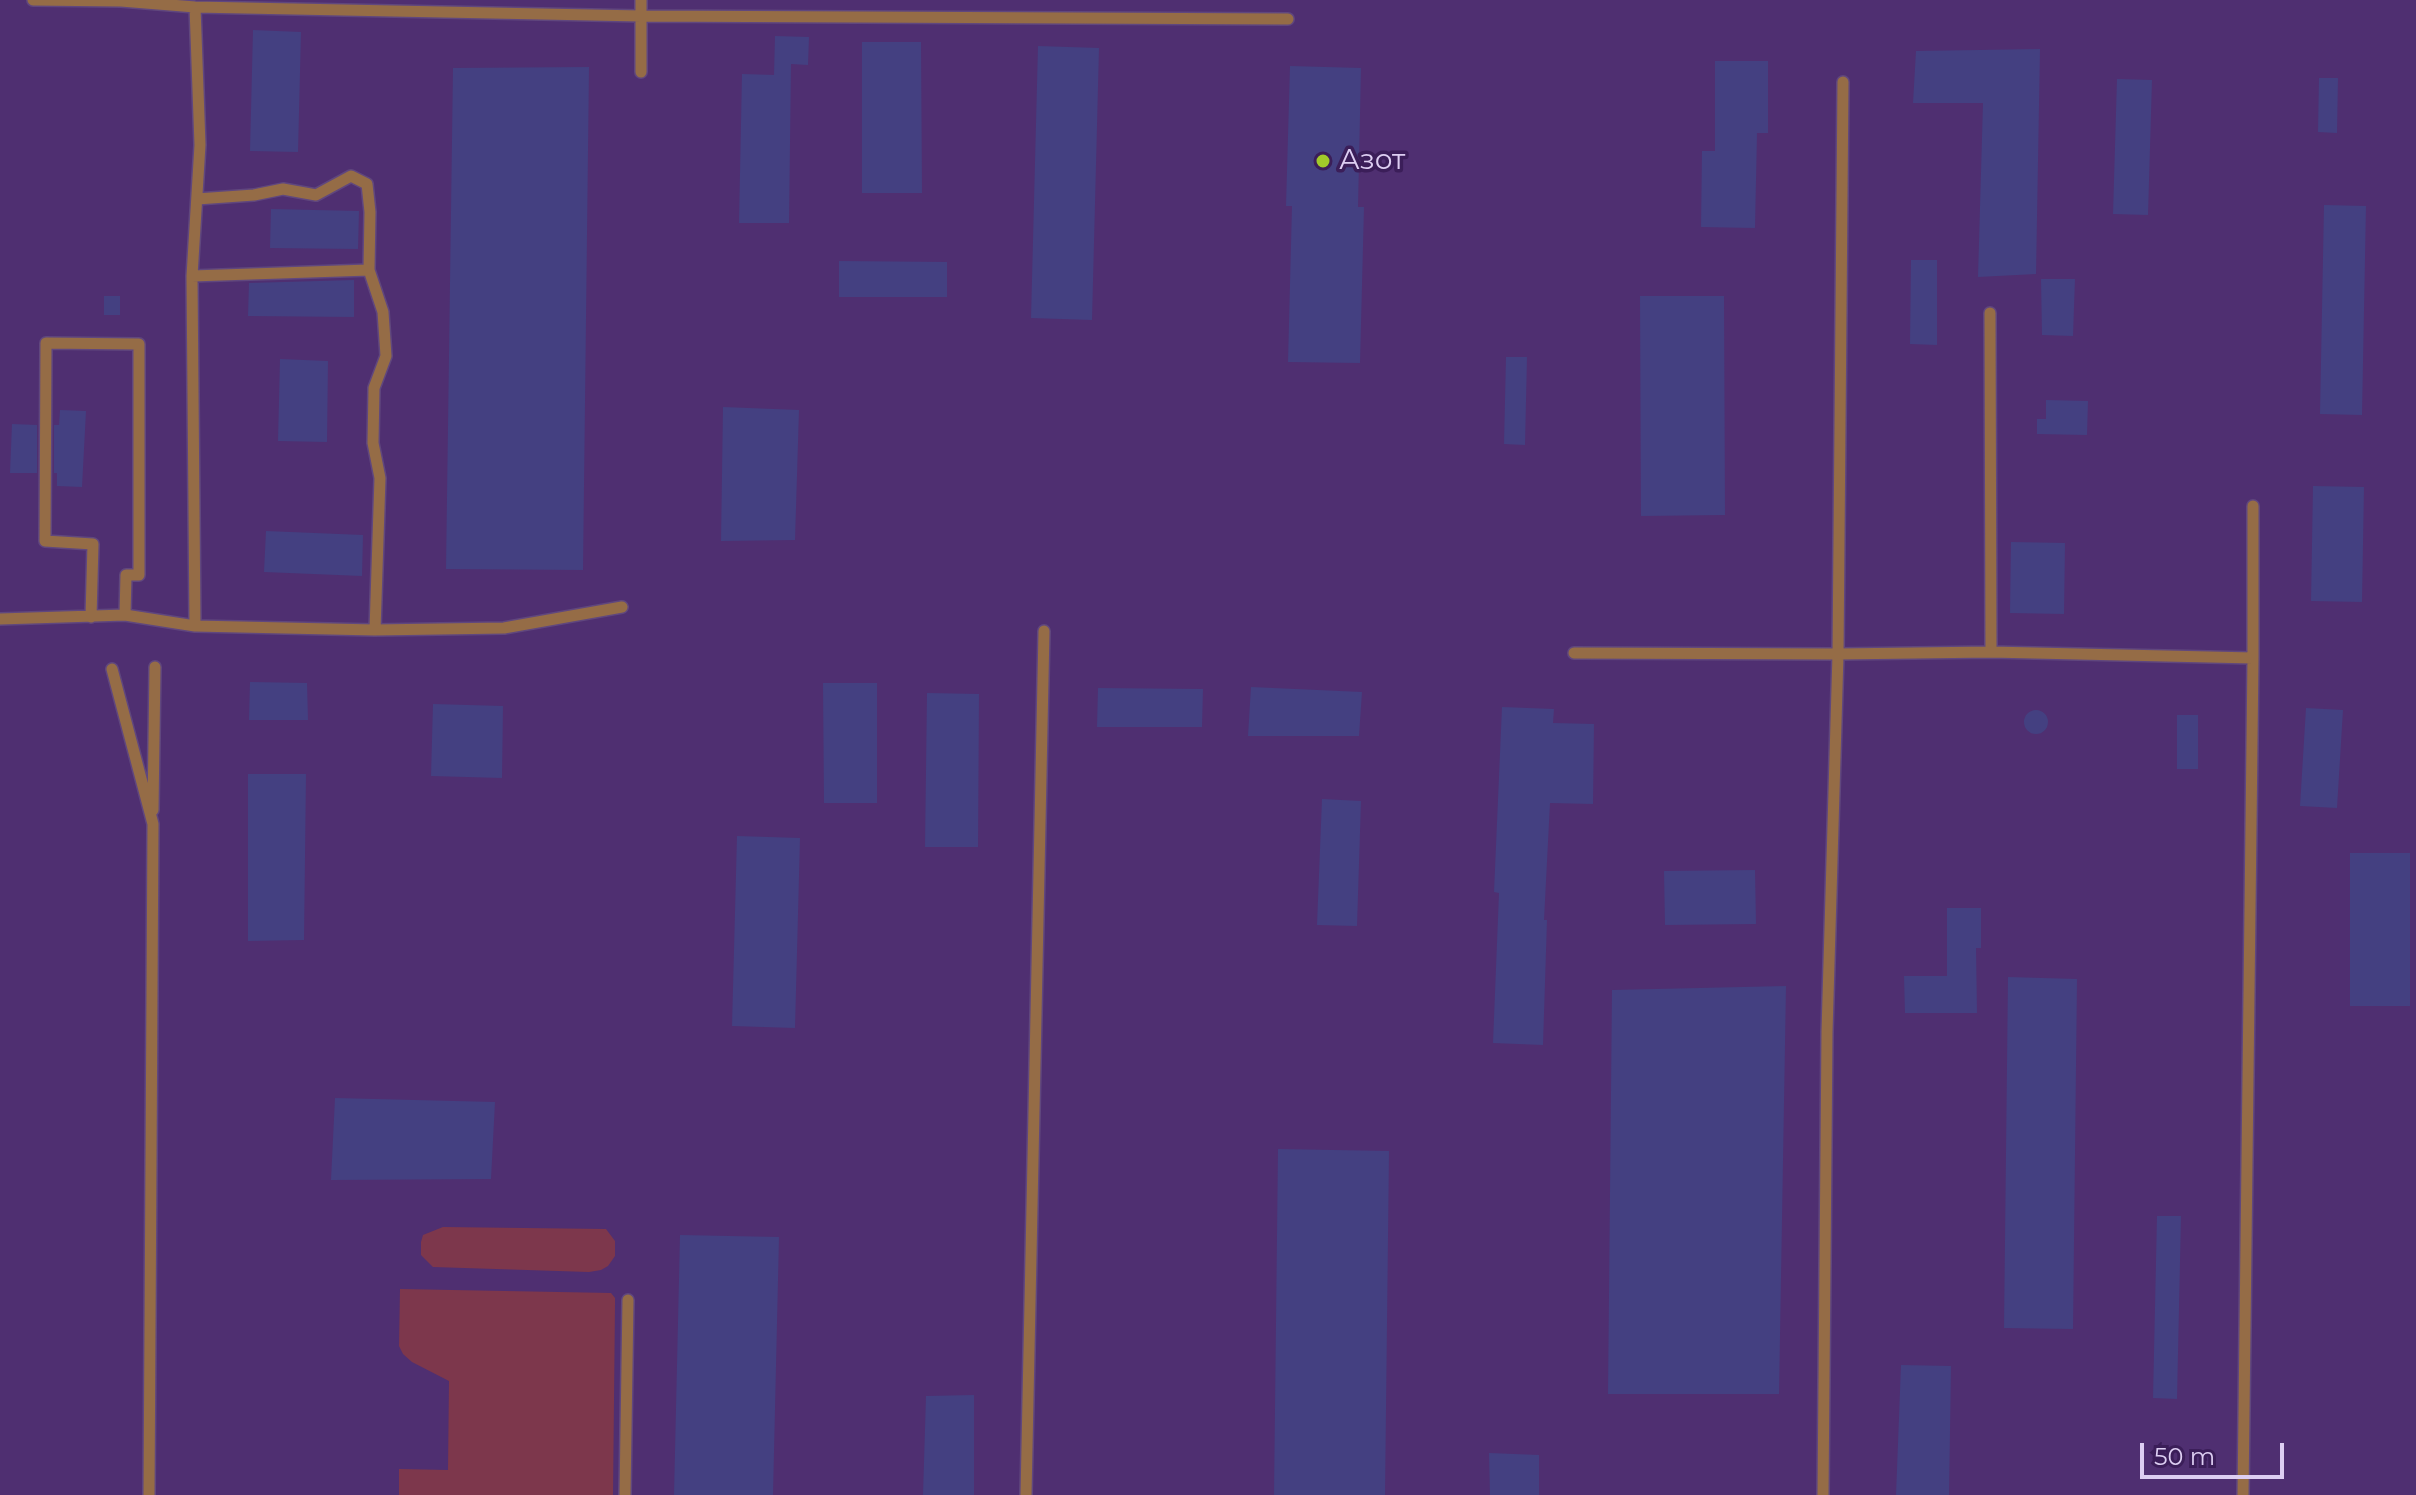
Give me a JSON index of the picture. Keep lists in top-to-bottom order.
{
  "places": ["Азот"],
  "scale_bar": "50 m"
}
